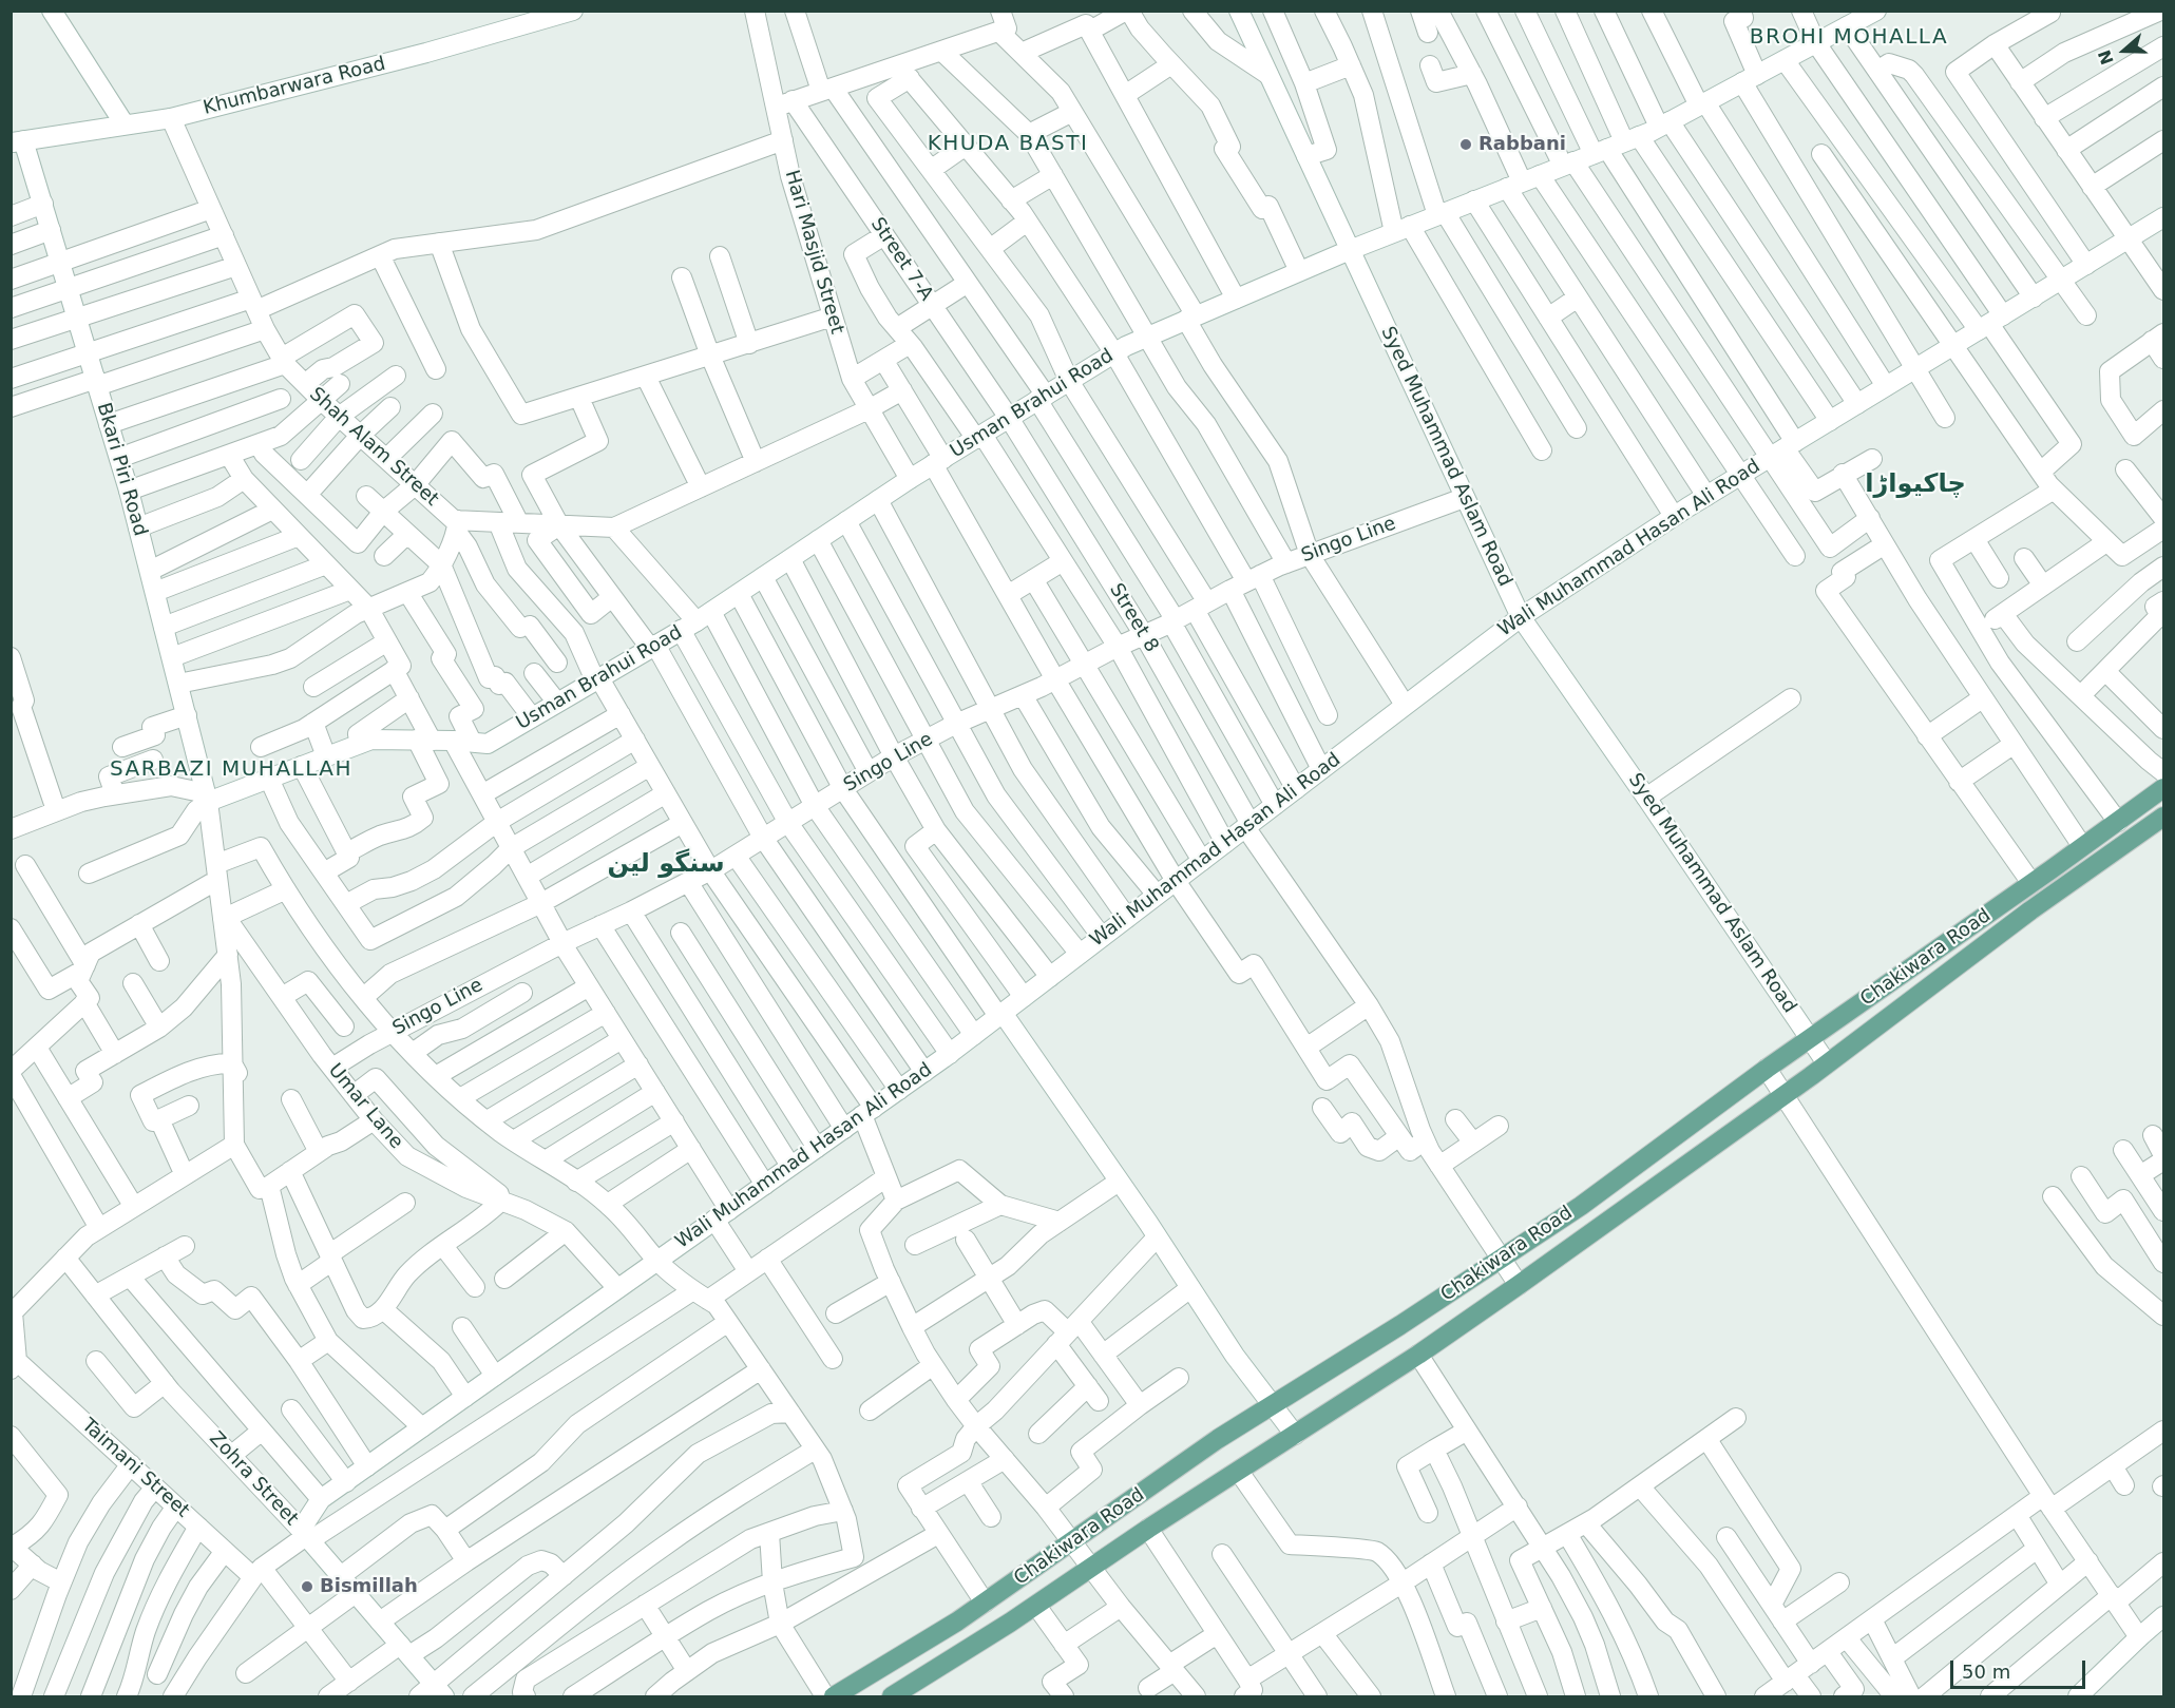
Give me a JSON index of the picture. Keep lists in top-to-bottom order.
{
  "streets": {
    "main road": ["Chakiwara Road"],
    "street": [
      "Khumbarwara Road",
      "Hari Masjid Street",
      "Street 7-A",
      "Usman Brahui Road",
      "Shah Alam Street",
      "Syed Muhammad Aslam Road",
      "Bkari Piri Road",
      "Singo Line",
      "Wali Muhammad Hasan Ali Road",
      "Street 8",
      "Umar Lane",
      "Taimani Street",
      "Zohra Street"
    ]
  },
  "crossings": [
    ["Khumbarwara Road", "Shah Alam Street"],
    ["Khumbarwara Road", "Bkari Piri Road"],
    ["Hari Masjid Street", "Street 7-A"],
    ["Hari Masjid Street", "Usman Brahui Road"],
    ["Street 7-A", "Usman Brahui Road"],
    ["Street 7-A", "Street 8"],
    ["Usman Brahui Road", "Syed Muhammad Aslam Road"],
    ["Usman Brahui Road", "Bkari Piri Road"],
    ["Usman Brahui Road", "Street 8"],
    ["Syed Muhammad Aslam Road", "Singo Line"],
    ["Syed Muhammad Aslam Road", "Wali Muhammad Hasan Ali Road"],
    ["Syed Muhammad Aslam Road", "Chakiwara Road"],
    ["Bkari Piri Road", "Umar Lane"],
    ["Singo Line", "Street 8"],
    ["Singo Line", "Umar Lane"],
    ["Wali Muhammad Hasan Ali Road", "Street 8"],
    ["Wali Muhammad Hasan Ali Road", "Umar Lane"],
    ["Wali Muhammad Hasan Ali Road", "Zohra Street"],
    ["Street 8", "Chakiwara Road"]
  ],
  "districts": [
    "BROHI MOHALLA",
    "KHUDA BASTI",
    "چاکیواڑا",
    "SARBAZI MUHALLAH",
    "سنگو لین"
  ],
  "places": ["Rabbani", "Bismillah"],
  "scale_bar": "50 m",
  "north": "left"
}
